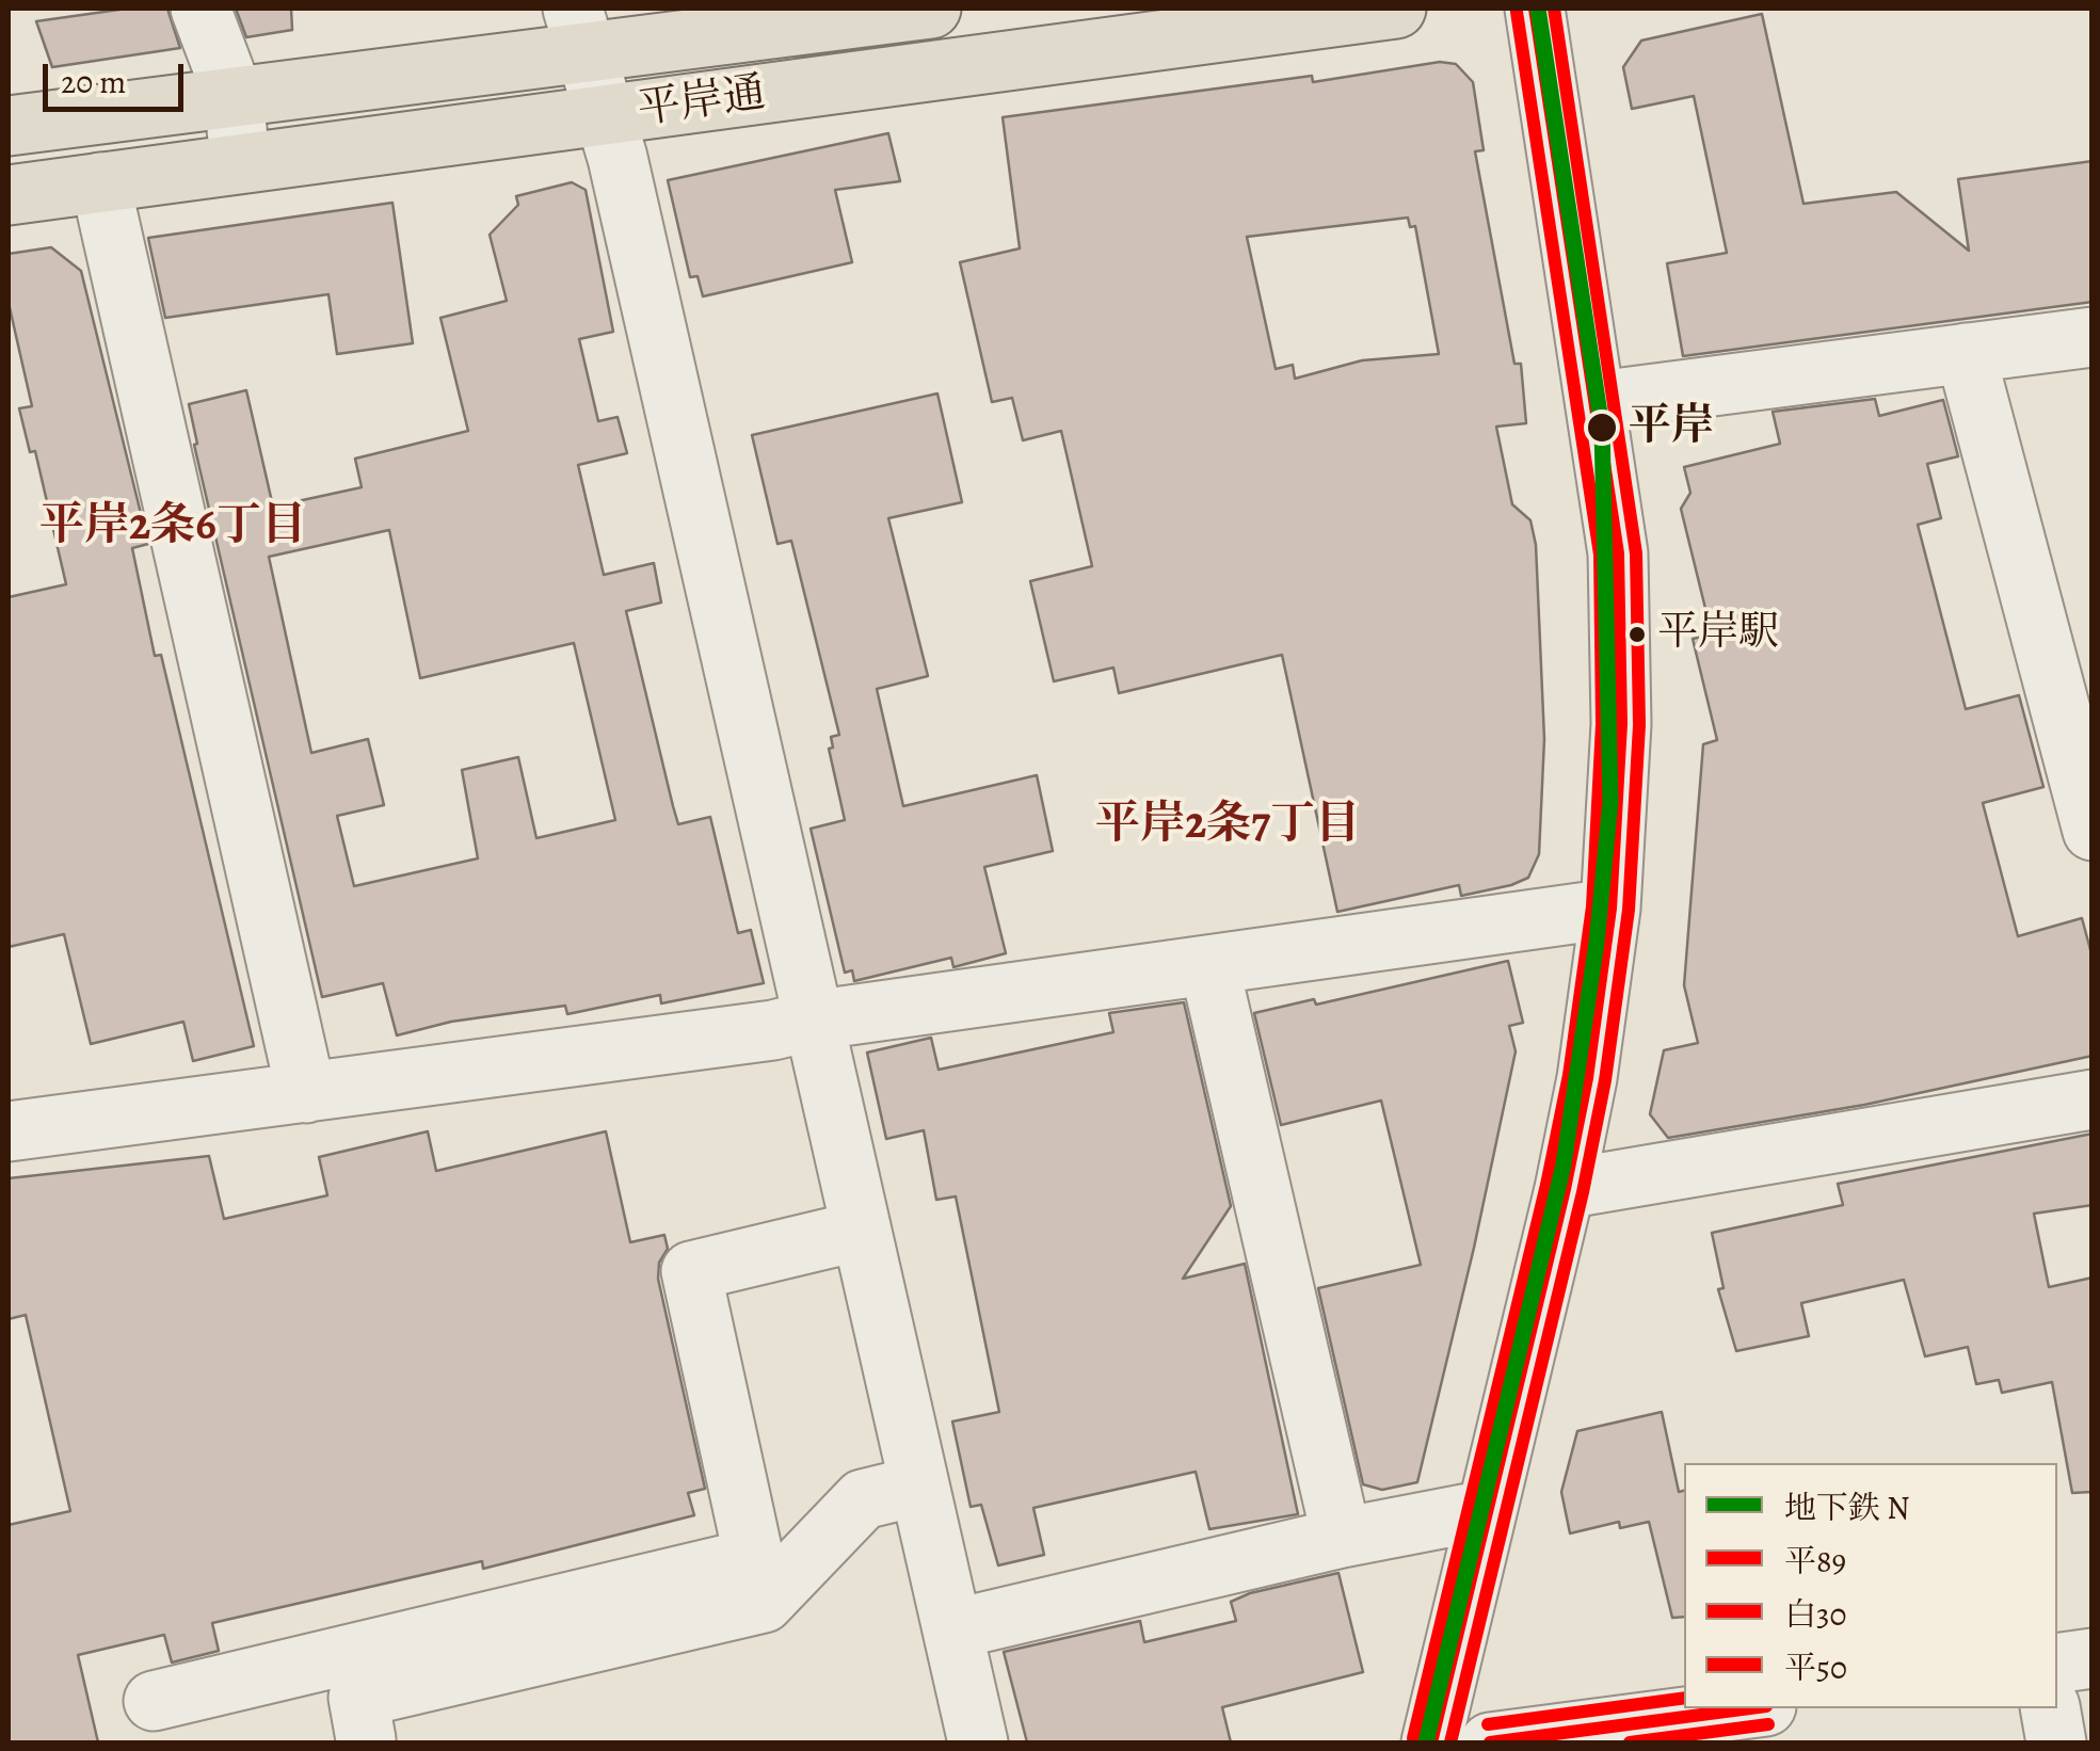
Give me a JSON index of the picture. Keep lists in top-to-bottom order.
{
  "streets": {
    "highway": ["平岸通"]
  },
  "districts": ["平岸2条6丁目", "平岸2条7丁目"],
  "places": ["平岸", "平岸駅"],
  "lines": [
    "metro line N",
    "transit line 平89",
    "transit line 白30",
    "transit line 平50"
  ],
  "legend": [
    "地下鉄 N",
    "平89",
    "白30",
    "平50"
  ],
  "scale_bar": "20 m"
}
